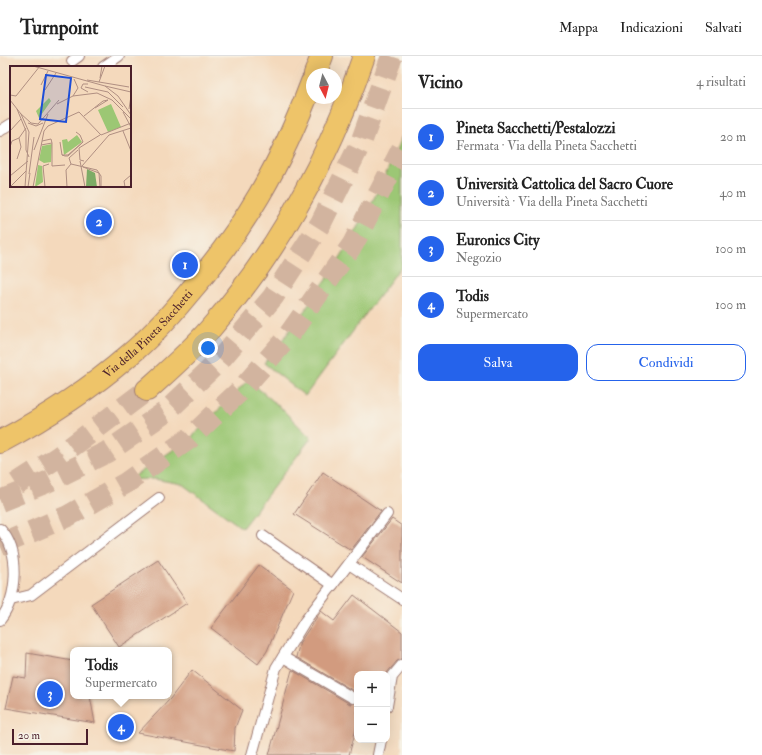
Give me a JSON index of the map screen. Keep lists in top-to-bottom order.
{
  "streets": {
    "main road": ["Via della Pineta Sacchetti"]
  },
  "scale_bar": "20 m",
  "north": "bottom",
  "page": {
    "header": "Turnpoint",
    "nav": ["Mappa", "Indicazioni", "Salvati"],
    "heading": ["Vicino", "4 risultati"],
    "list": [
      {
        "mark": "1",
        "name": "Pineta Sacchetti/Pestalozzi",
        "note": "Fermata · Via della Pineta Sacchetti",
        "value": "20 m"
      },
      {
        "mark": "2",
        "name": "Università Cattolica del Sacro Cuore",
        "note": "Università · Via della Pineta Sacchetti",
        "value": "40 m"
      },
      {
        "mark": "3",
        "name": "Euronics City",
        "note": "Negozio",
        "value": "100 m"
      },
      {
        "mark": "4",
        "name": "Todis",
        "note": "Supermercato",
        "value": "100 m"
      }
    ],
    "pins": [
      "2",
      "1",
      "3",
      "4"
    ],
    "buttons": ["Salva", "Condividi"],
    "popup": ["Todis", "Supermercato"],
    "map_buttons": ["+", "−"],
    "scale": "20 m"
  }
}
